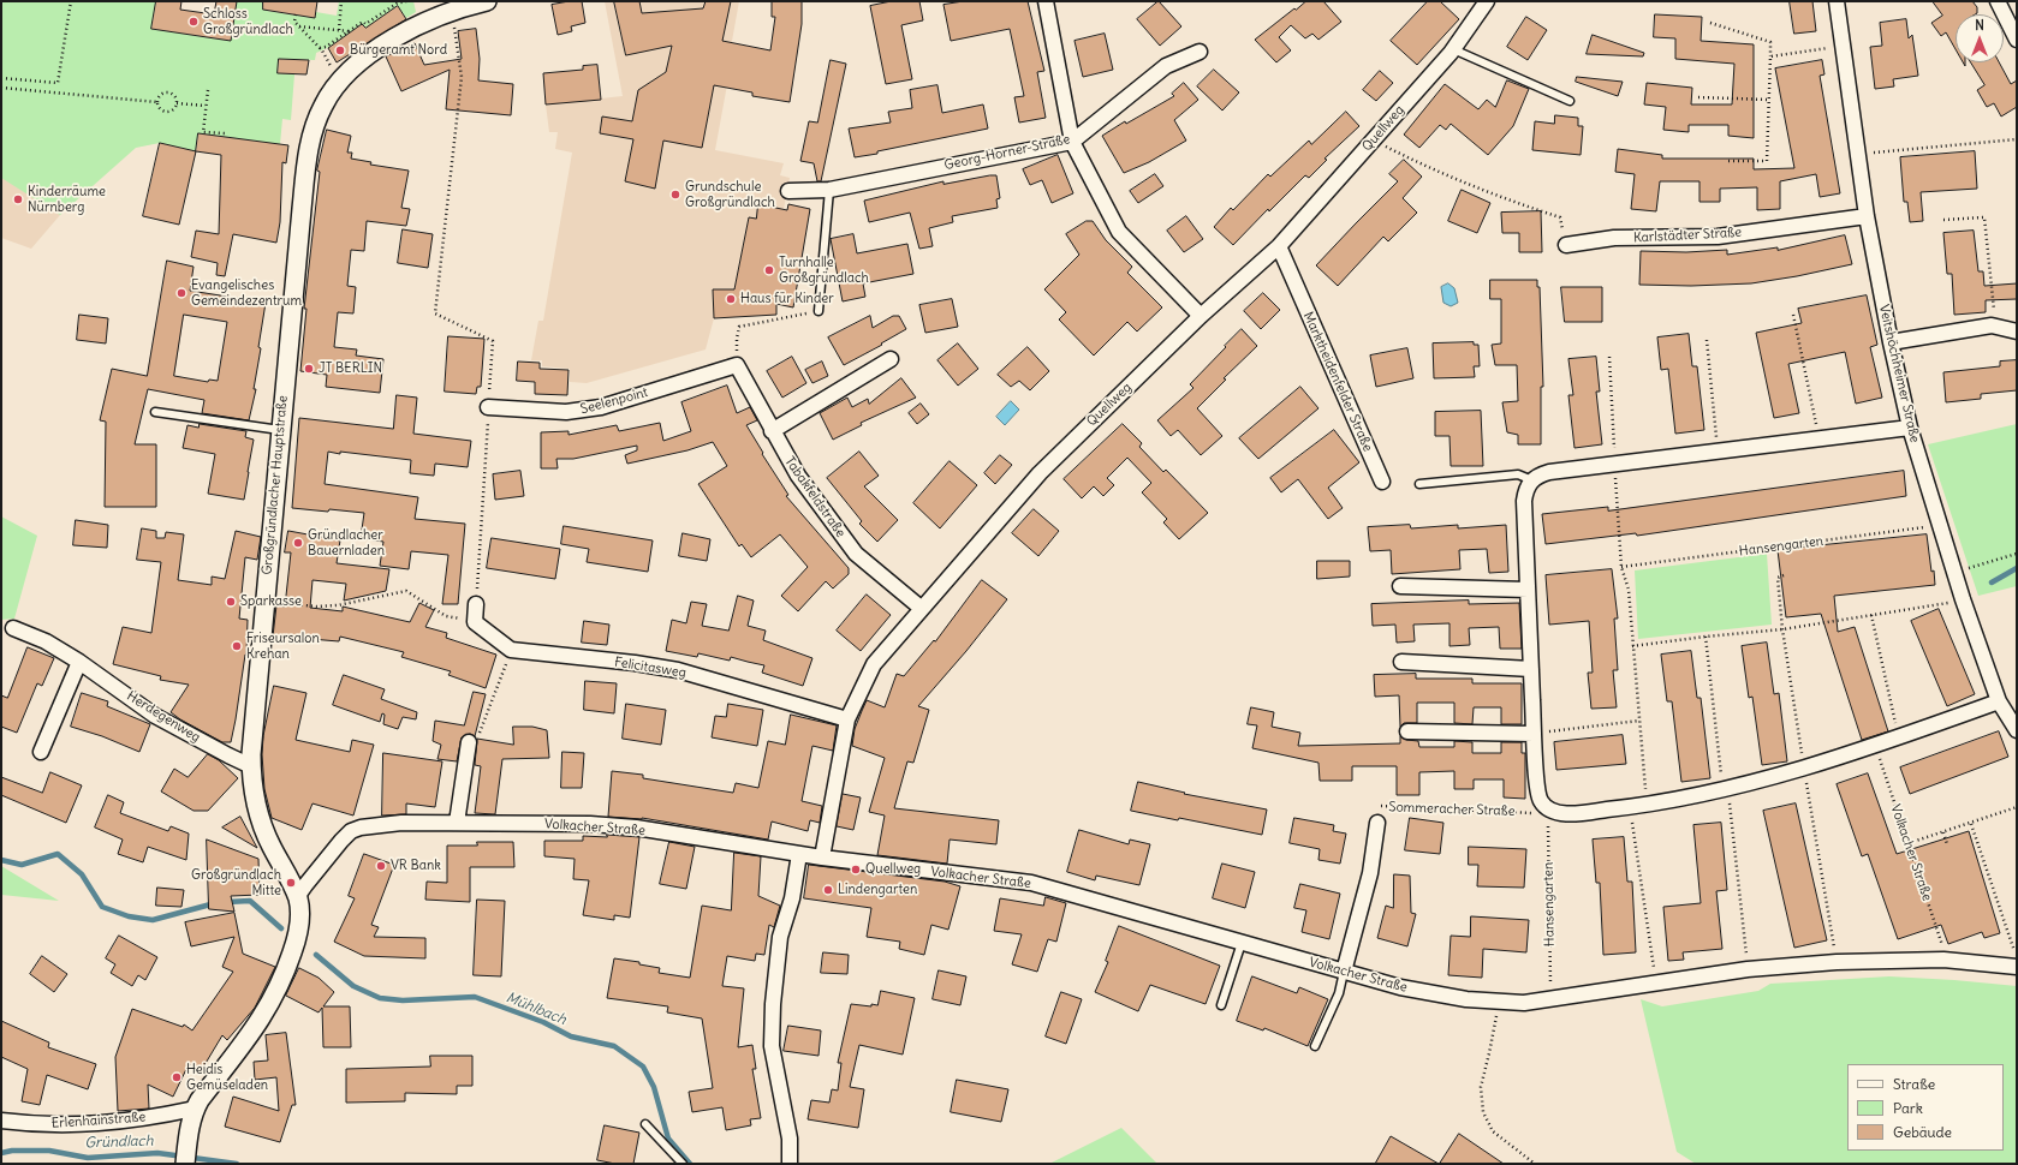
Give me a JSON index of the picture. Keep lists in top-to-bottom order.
{
  "streets": {
    "street": [
      "Quellweg",
      "Georg-Horner-Straße",
      "Karlstädter Straße",
      "Veitshöchheimer Straße",
      "Marktheidenfelder Straße",
      "Seelenpoint",
      "Großgründlacher Hauptstraße",
      "Tabakfeldstraße",
      "Felicitasweg",
      "Herdegenweg",
      "Sommeracher Straße",
      "Volkacher Straße",
      "Erlenhainstraße"
    ],
    "path": ["Hansengarten"]
  },
  "crossings": [
    ["Quellweg", "Marktheidenfelder Straße"],
    ["Quellweg", "Tabakfeldstraße"],
    ["Quellweg", "Felicitasweg"],
    ["Quellweg", "Volkacher Straße"],
    ["Karlstädter Straße", "Veitshöchheimer Straße"],
    ["Veitshöchheimer Straße", "Hansengarten"],
    ["Seelenpoint", "Tabakfeldstraße"],
    ["Großgründlacher Hauptstraße", "Herdegenweg"],
    ["Großgründlacher Hauptstraße", "Volkacher Straße"],
    ["Großgründlacher Hauptstraße", "Erlenhainstraße"],
    ["Hansengarten", "Sommeracher Straße"],
    ["Hansengarten", "Volkacher Straße"],
    ["Sommeracher Straße", "Volkacher Straße"]
  ],
  "water": ["Mühlbach", "Gründlach"],
  "places": [
    "Schloss Großgründlach",
    "Bürgeramt Nord",
    "Grundschule Großgründlach",
    "Kinderräume Nürnberg",
    "Turnhalle Großgründlach",
    "Evangelisches Gemeindezentrum",
    "Haus für Kinder",
    "JT BERLIN",
    "Gründlacher Bauernladen",
    "Sparkasse",
    "Friseursalon Krehan",
    "VR Bank",
    "Quellweg",
    "Großgründlach Mitte",
    "Lindengarten",
    "Heidis Gemüseladen"
  ],
  "legend": ["Straße", "Park", "Gebäude"],
  "north": "top"
}
